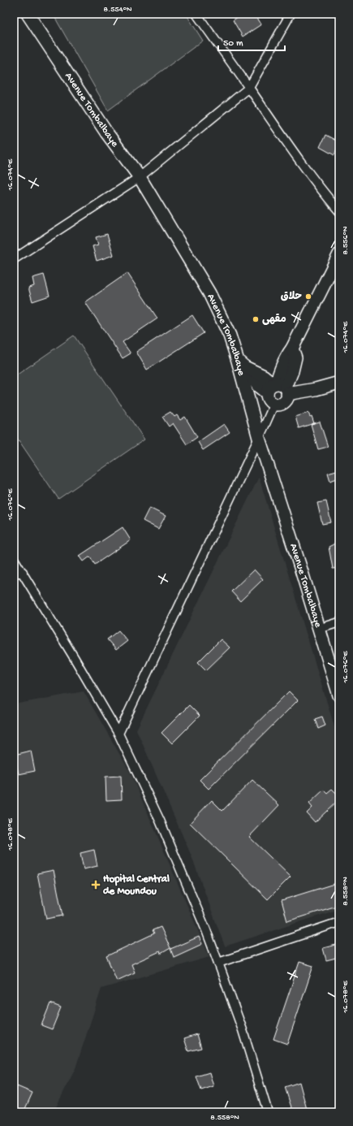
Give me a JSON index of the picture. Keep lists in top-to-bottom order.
{
  "streets": {
    "main road": ["Avenue Tombalbaye"]
  },
  "places": {
    "other": ["حلاق", "مقهى"],
    "health": ["Hopital Central de Moundou"]
  },
  "scale_bar": "50 m",
  "coordinates": [
    "8.554°N",
    "16.074°E",
    "8.556°N",
    "16.076°E",
    "16.078°E",
    "8.558°N"
  ]
}
